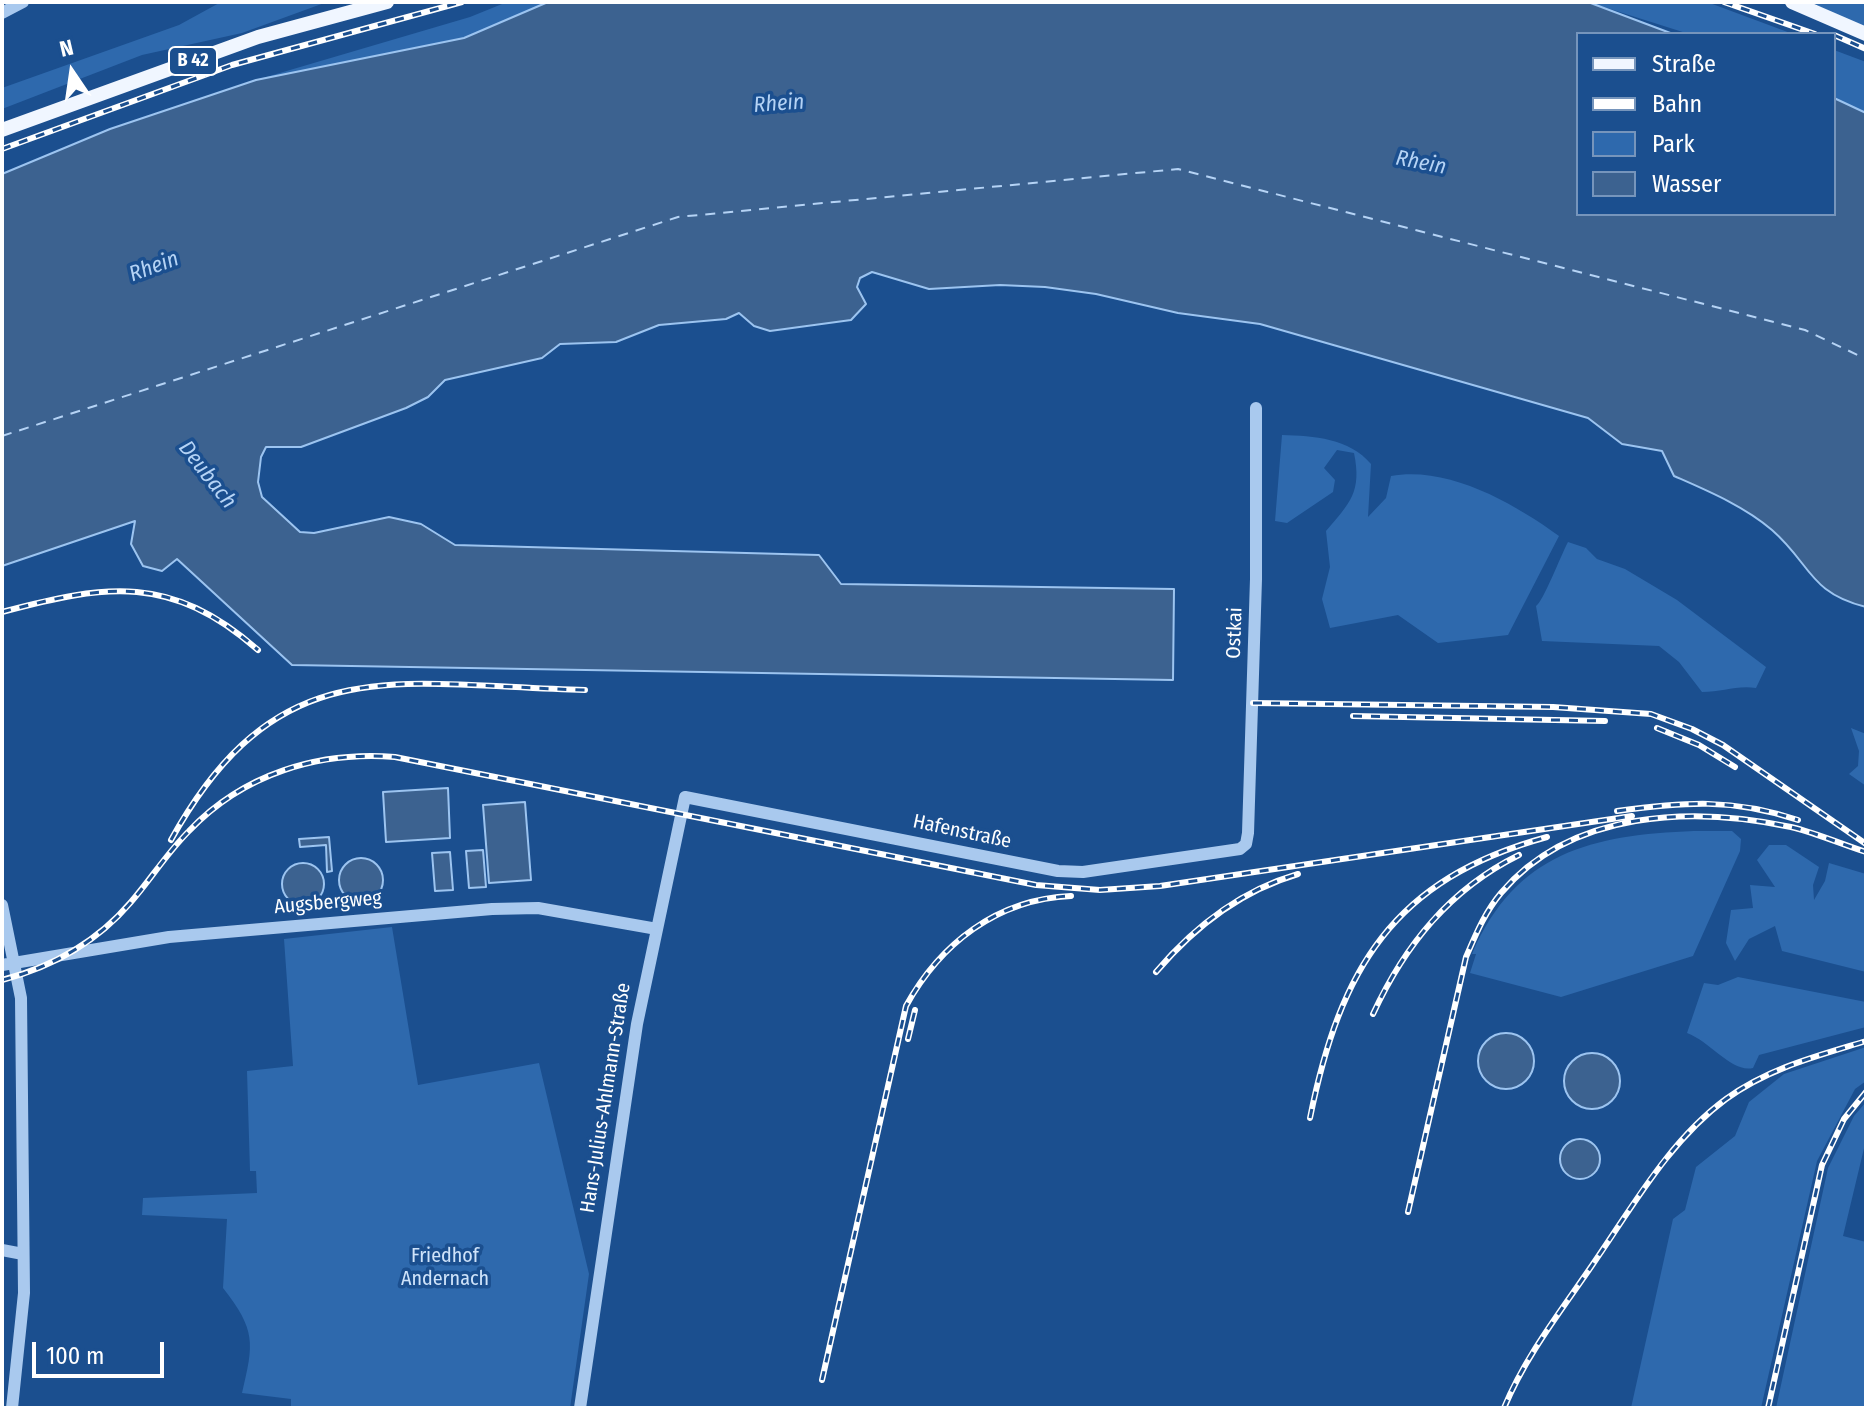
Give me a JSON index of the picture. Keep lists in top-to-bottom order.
{
  "streets": {
    "main road": ["B 42"],
    "street": [
      "Ostkai",
      "Hafenstraße",
      "Augsbergweg",
      "Hans-Julius-Ahlmann-Straße"
    ]
  },
  "crossings": [
    ["Ostkai", "Hafenstraße"],
    ["Hafenstraße", "Hans-Julius-Ahlmann-Straße"],
    ["Augsbergweg", "Hans-Julius-Ahlmann-Straße"]
  ],
  "water": ["Rhein", "Deubach"],
  "parks": ["Friedhof Andernach"],
  "legend": [
    "Straße",
    "Bahn",
    "Park",
    "Wasser"
  ],
  "scale_bar": "100 m",
  "north": "top"
}
